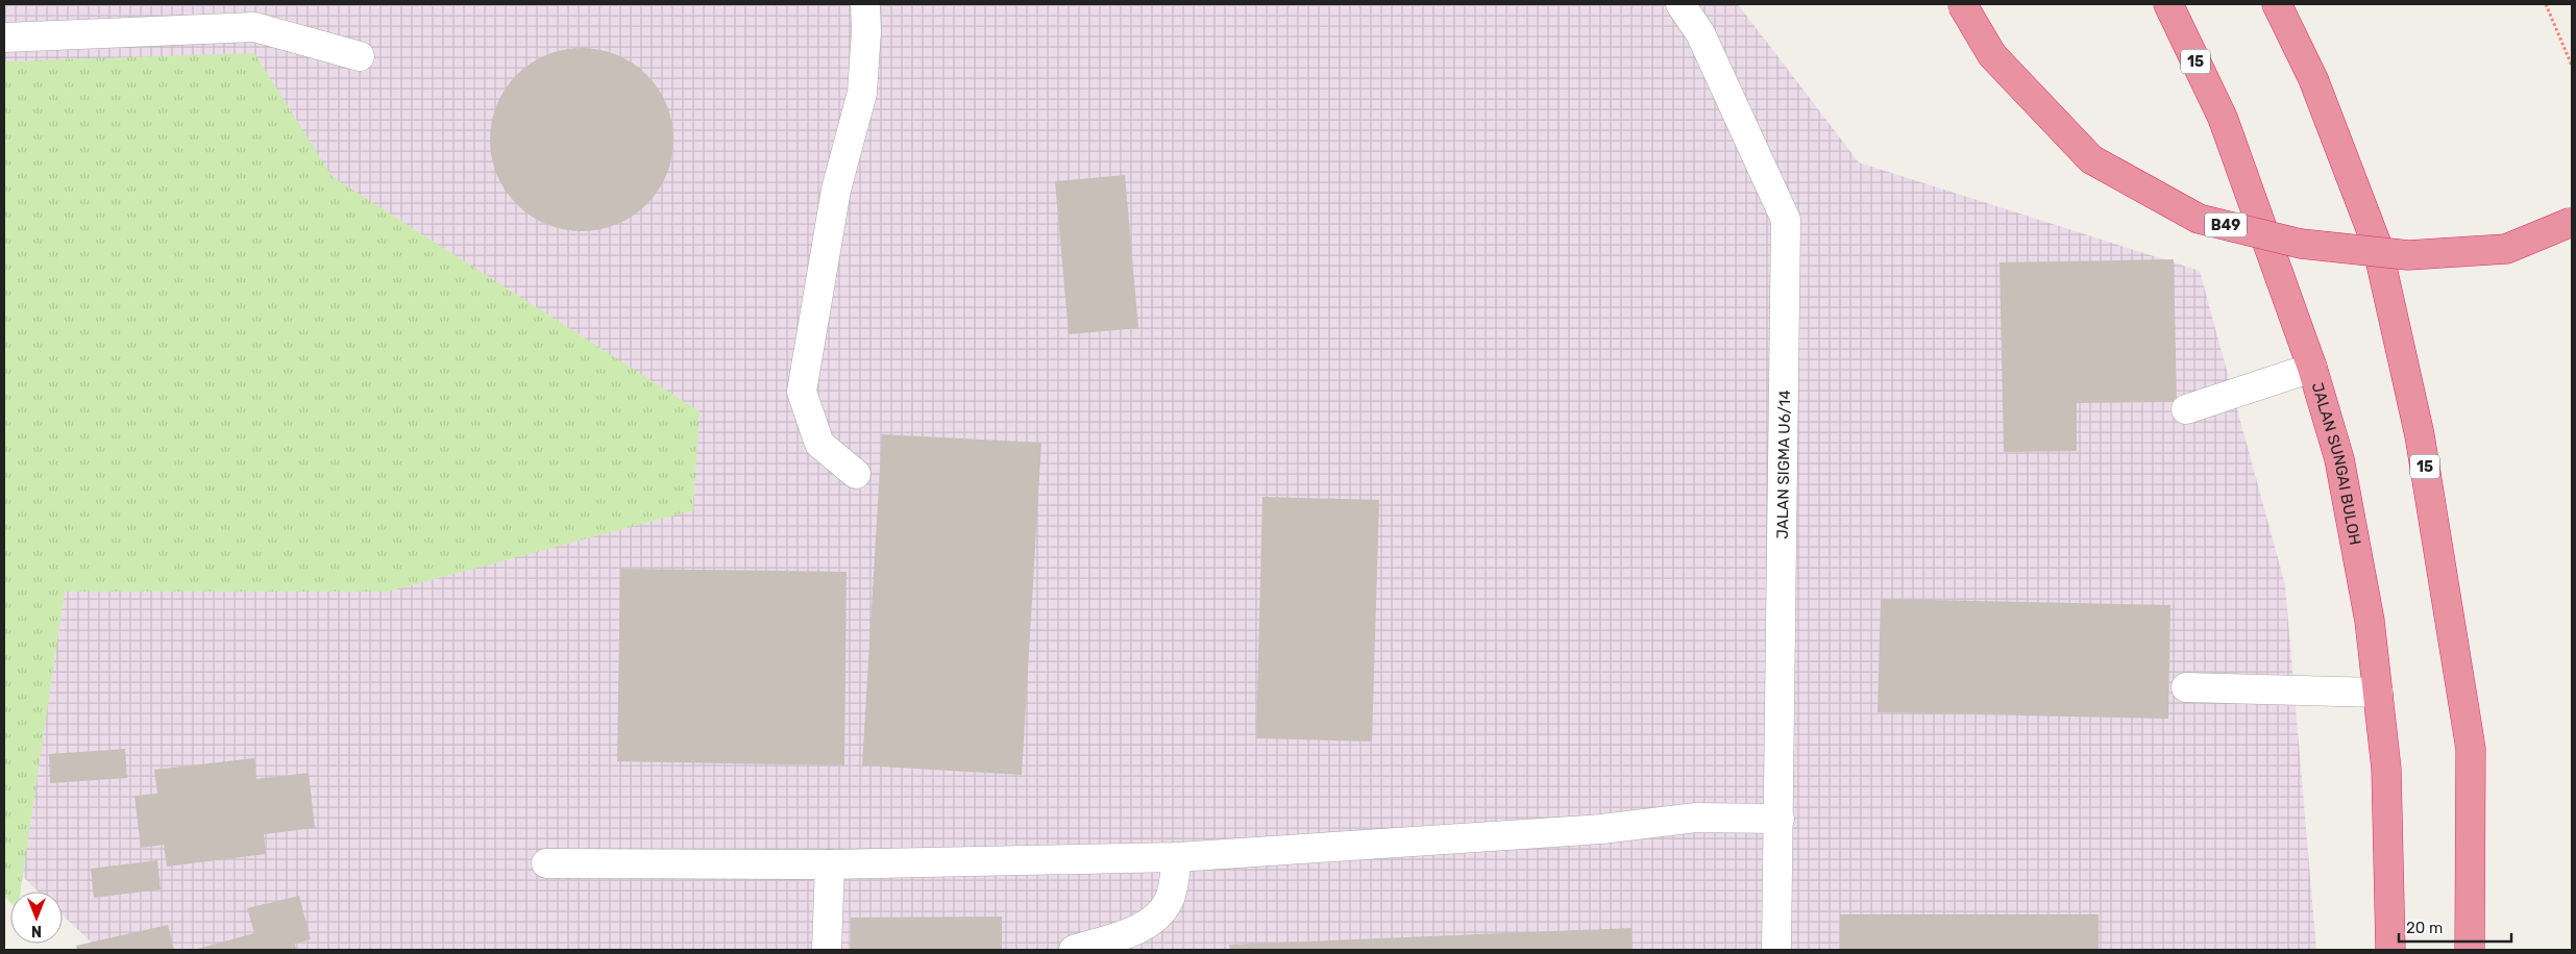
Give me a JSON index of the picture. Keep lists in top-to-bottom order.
{
  "streets": {
    "highway": ["15", "B49", "JALAN SUNGAI BULOH"],
    "street": ["JALAN SIGMA U6/14"]
  },
  "scale_bar": "20 m",
  "north": "bottom"
}
